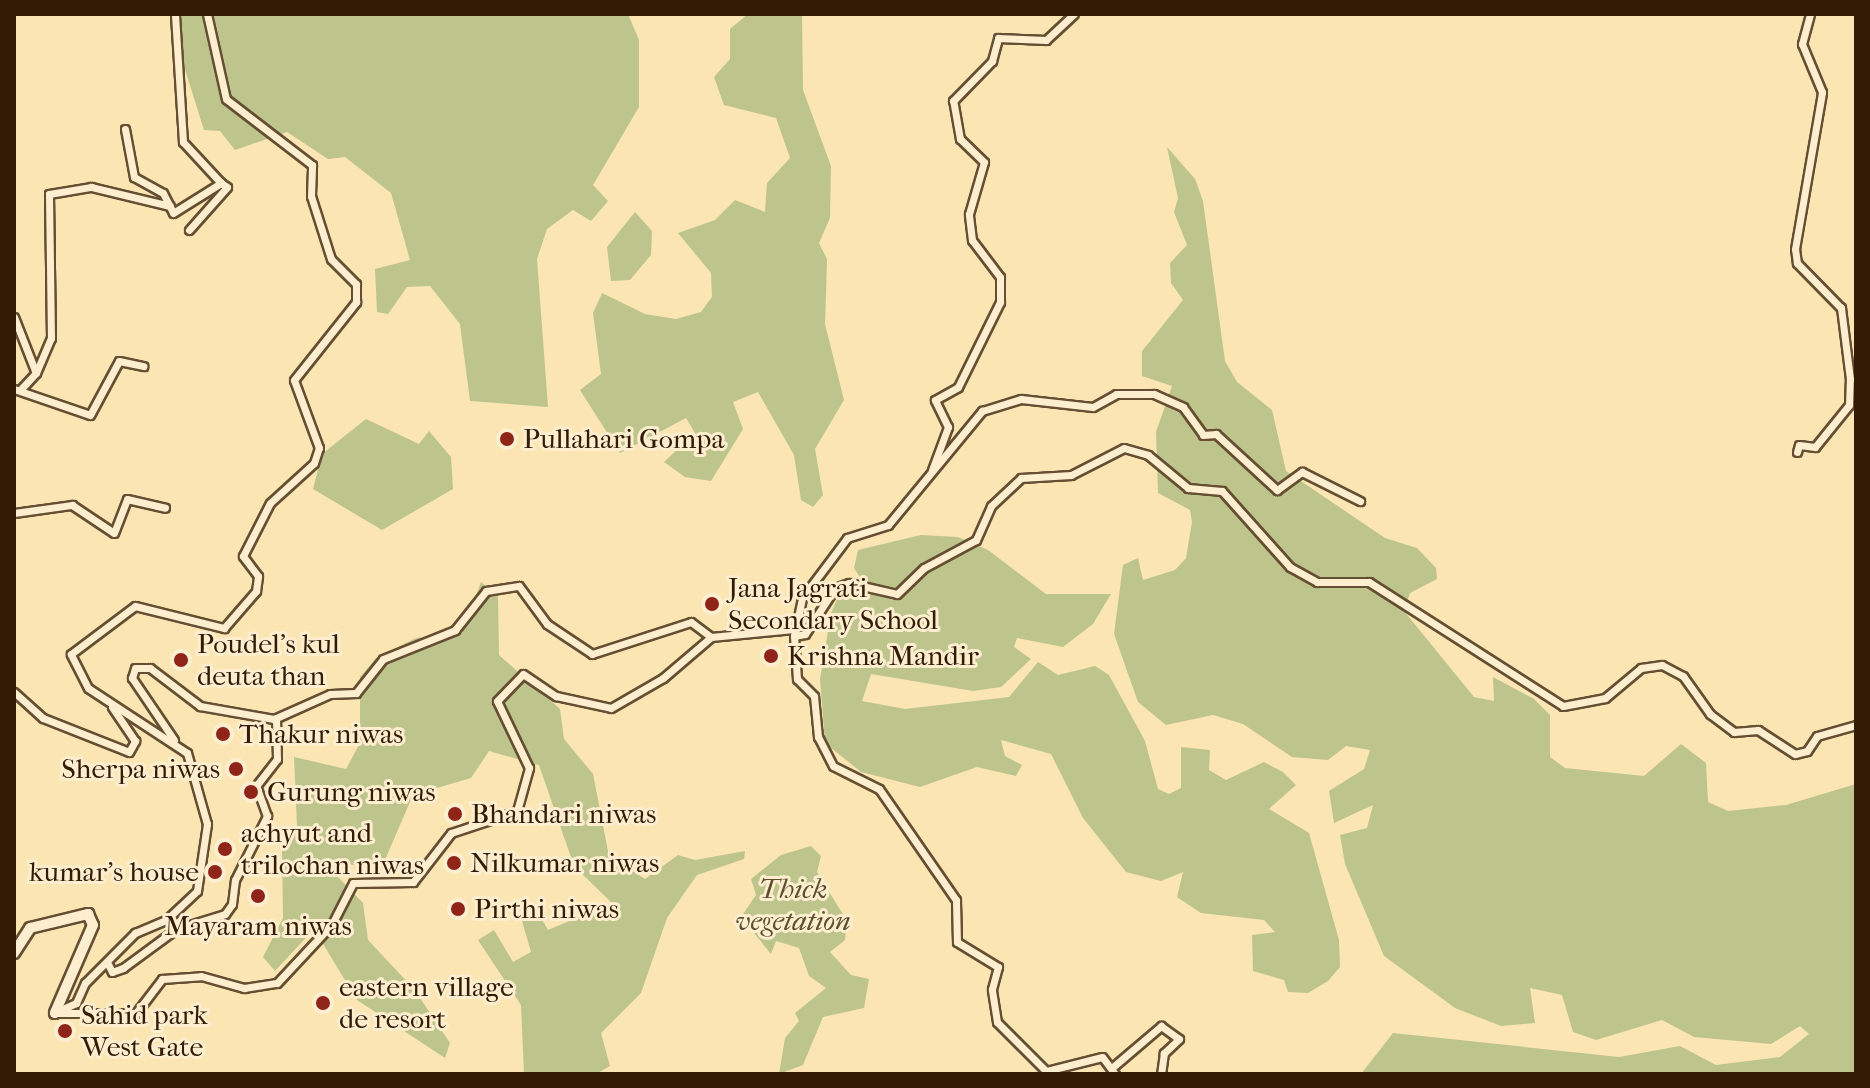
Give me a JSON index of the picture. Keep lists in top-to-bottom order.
{
  "parks": ["Thick vegetation"],
  "places": [
    "Pullahari Gompa",
    "Jana Jagrati Secondary School",
    "Krishna Mandir",
    "Poudel's kul deuta than",
    "Thakur niwas",
    "Sherpa niwas",
    "Gurung niwas",
    "Bhandari niwas",
    "achyut and trilochan niwas",
    "Nilkumar niwas",
    "kumar's house",
    "Mayaram niwas",
    "Pirthi niwas",
    "eastern village de resort",
    "Sahid park West Gate"
  ]
}
